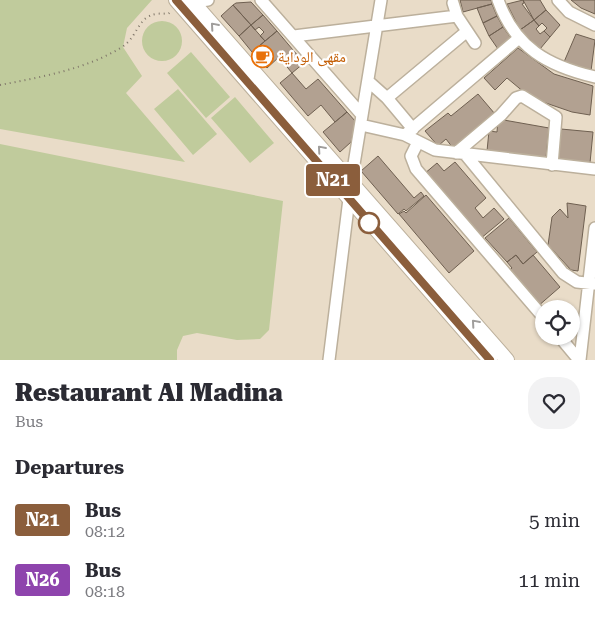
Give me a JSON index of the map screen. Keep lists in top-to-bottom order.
{
  "places": {
    "cafe": ["مقهى الوداية"]
  },
  "lines": ["bus line N21"],
  "page": {
    "on_map": "N21",
    "heading": [
      ["Restaurant Al Madina", "Bus"],
      "Departures"
    ],
    "list": [
      {
        "mark": "N21",
        "name": "Bus",
        "note": "08:12",
        "value": "5 min"
      },
      {
        "mark": "N26",
        "name": "Bus",
        "note": "08:18",
        "value": "11 min"
      }
    ]
  }
}
